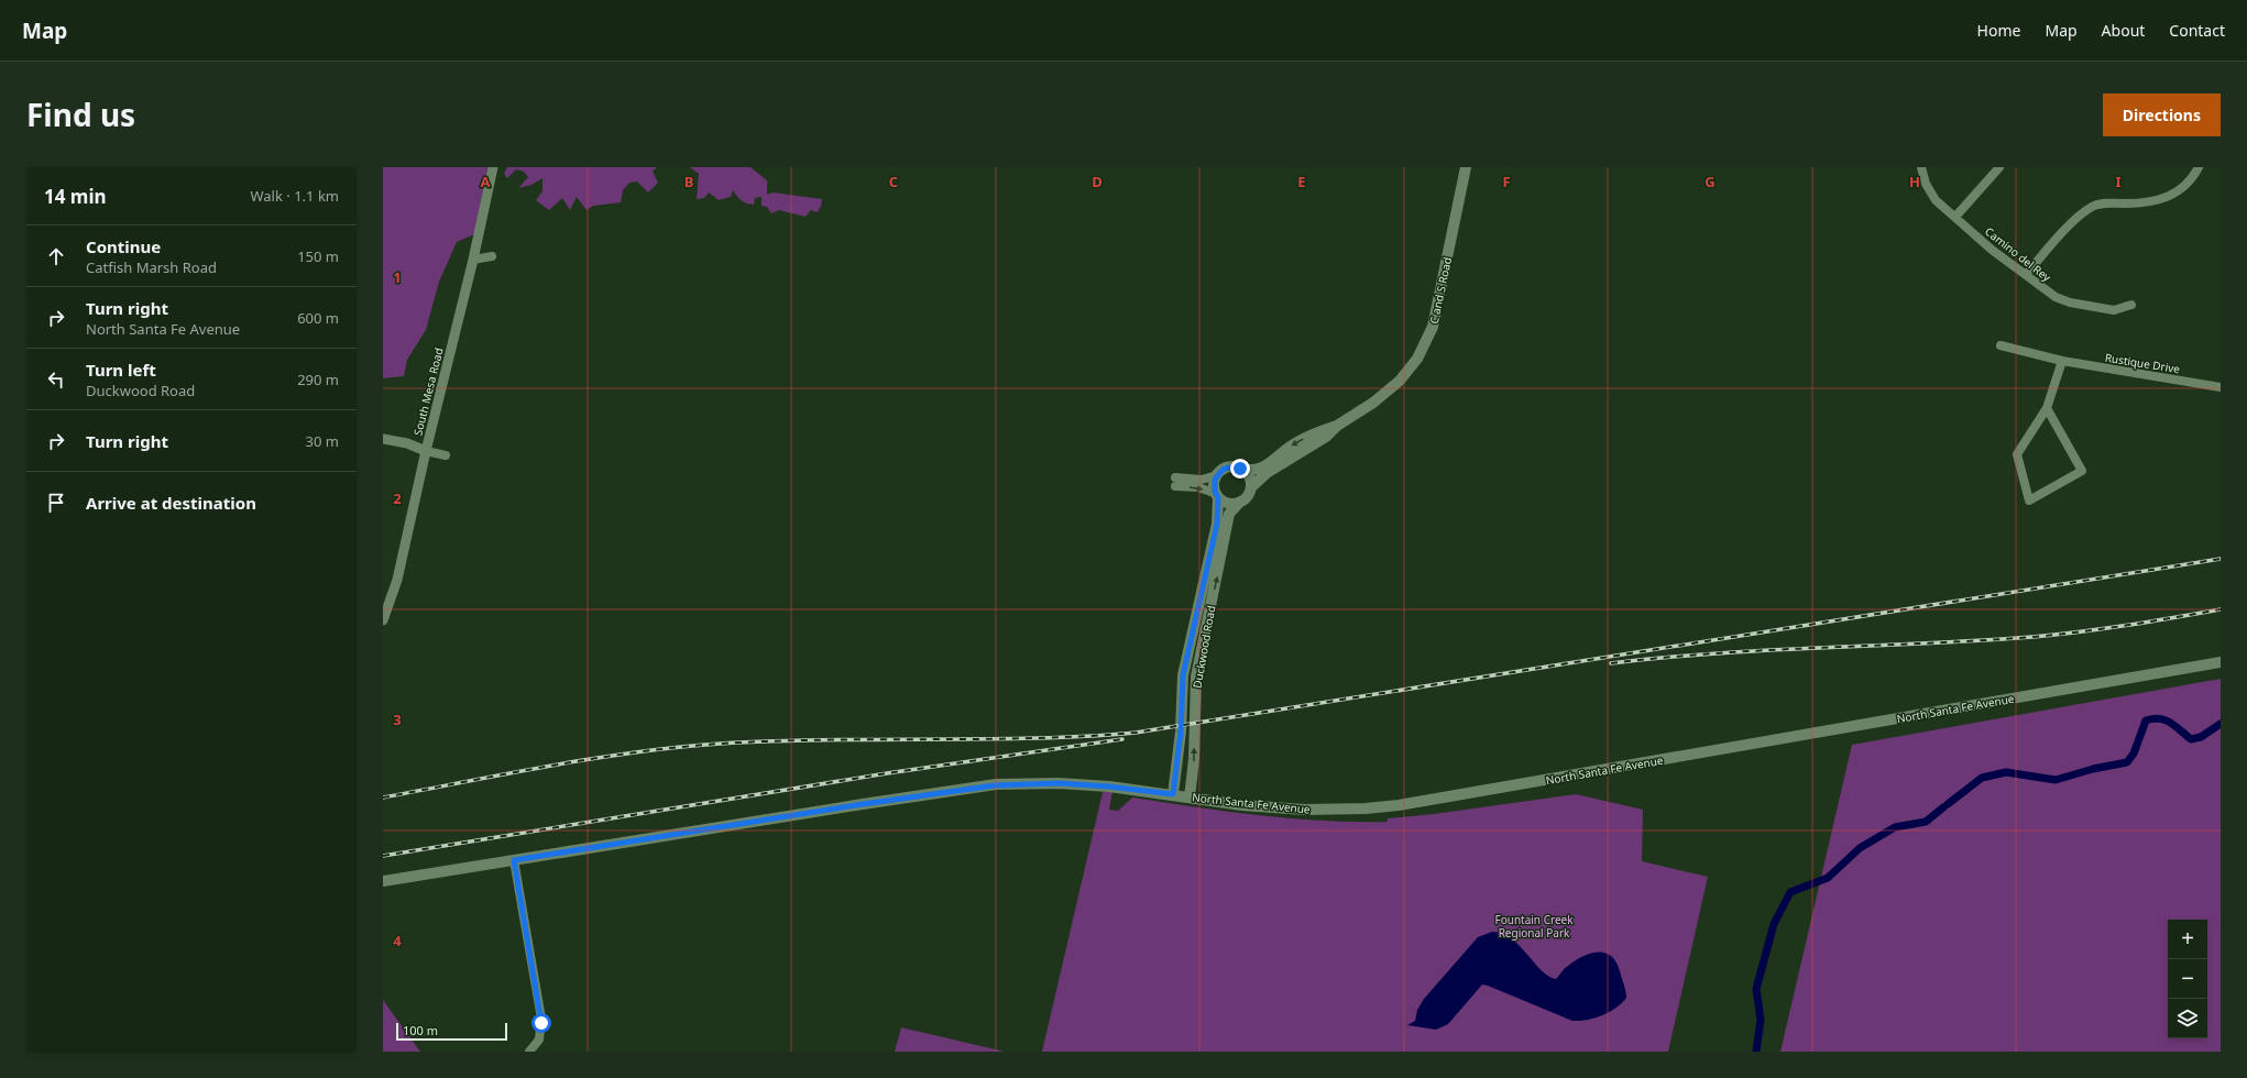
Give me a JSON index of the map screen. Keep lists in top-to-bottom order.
{
  "streets": {
    "main road": ["C and S Road", "Duckwood Road", "North Santa Fe Avenue"],
    "street": ["Camino del Rey", "Rustique Drive", "South Mesa Road"]
  },
  "crossings": [
    ["C and S Road", "Duckwood Road"],
    ["Duckwood Road", "North Santa Fe Avenue"]
  ],
  "parks": ["Fountain Creek Regional Park"],
  "scale_bar": "100 m",
  "page": {
    "header": "Map",
    "nav": [
      "Home",
      "Map",
      "About",
      "Contact"
    ],
    "title": "Find us",
    "buttons": "Directions",
    "heading": ["14 min", "Walk · 1.1 km"],
    "list": [
      ["Continue", "Catfish Marsh Road", "150 m"],
      ["Turn right", "North Santa Fe Avenue", "600 m"],
      ["Turn left", "Duckwood Road", "290 m"],
      ["Turn right", "30 m"],
      "Arrive at destination"
    ],
    "map_buttons": ["+", "−"],
    "scale": "100 m"
  },
  "grid": {
    "columns": [
      "A",
      "B",
      "C",
      "D",
      "E",
      "F",
      "G",
      "H",
      "I"
    ],
    "rows": [
      "1",
      "2",
      "3",
      "4"
    ]
  }
}
